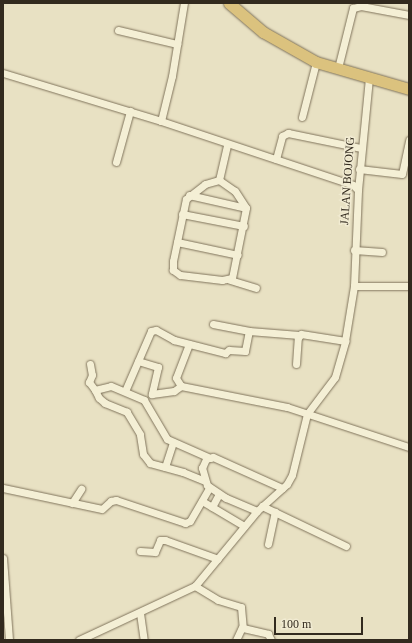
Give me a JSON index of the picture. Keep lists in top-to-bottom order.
{
  "streets": {
    "street": ["JALAN BOJONG"]
  },
  "scale_bar": "100 m"
}
